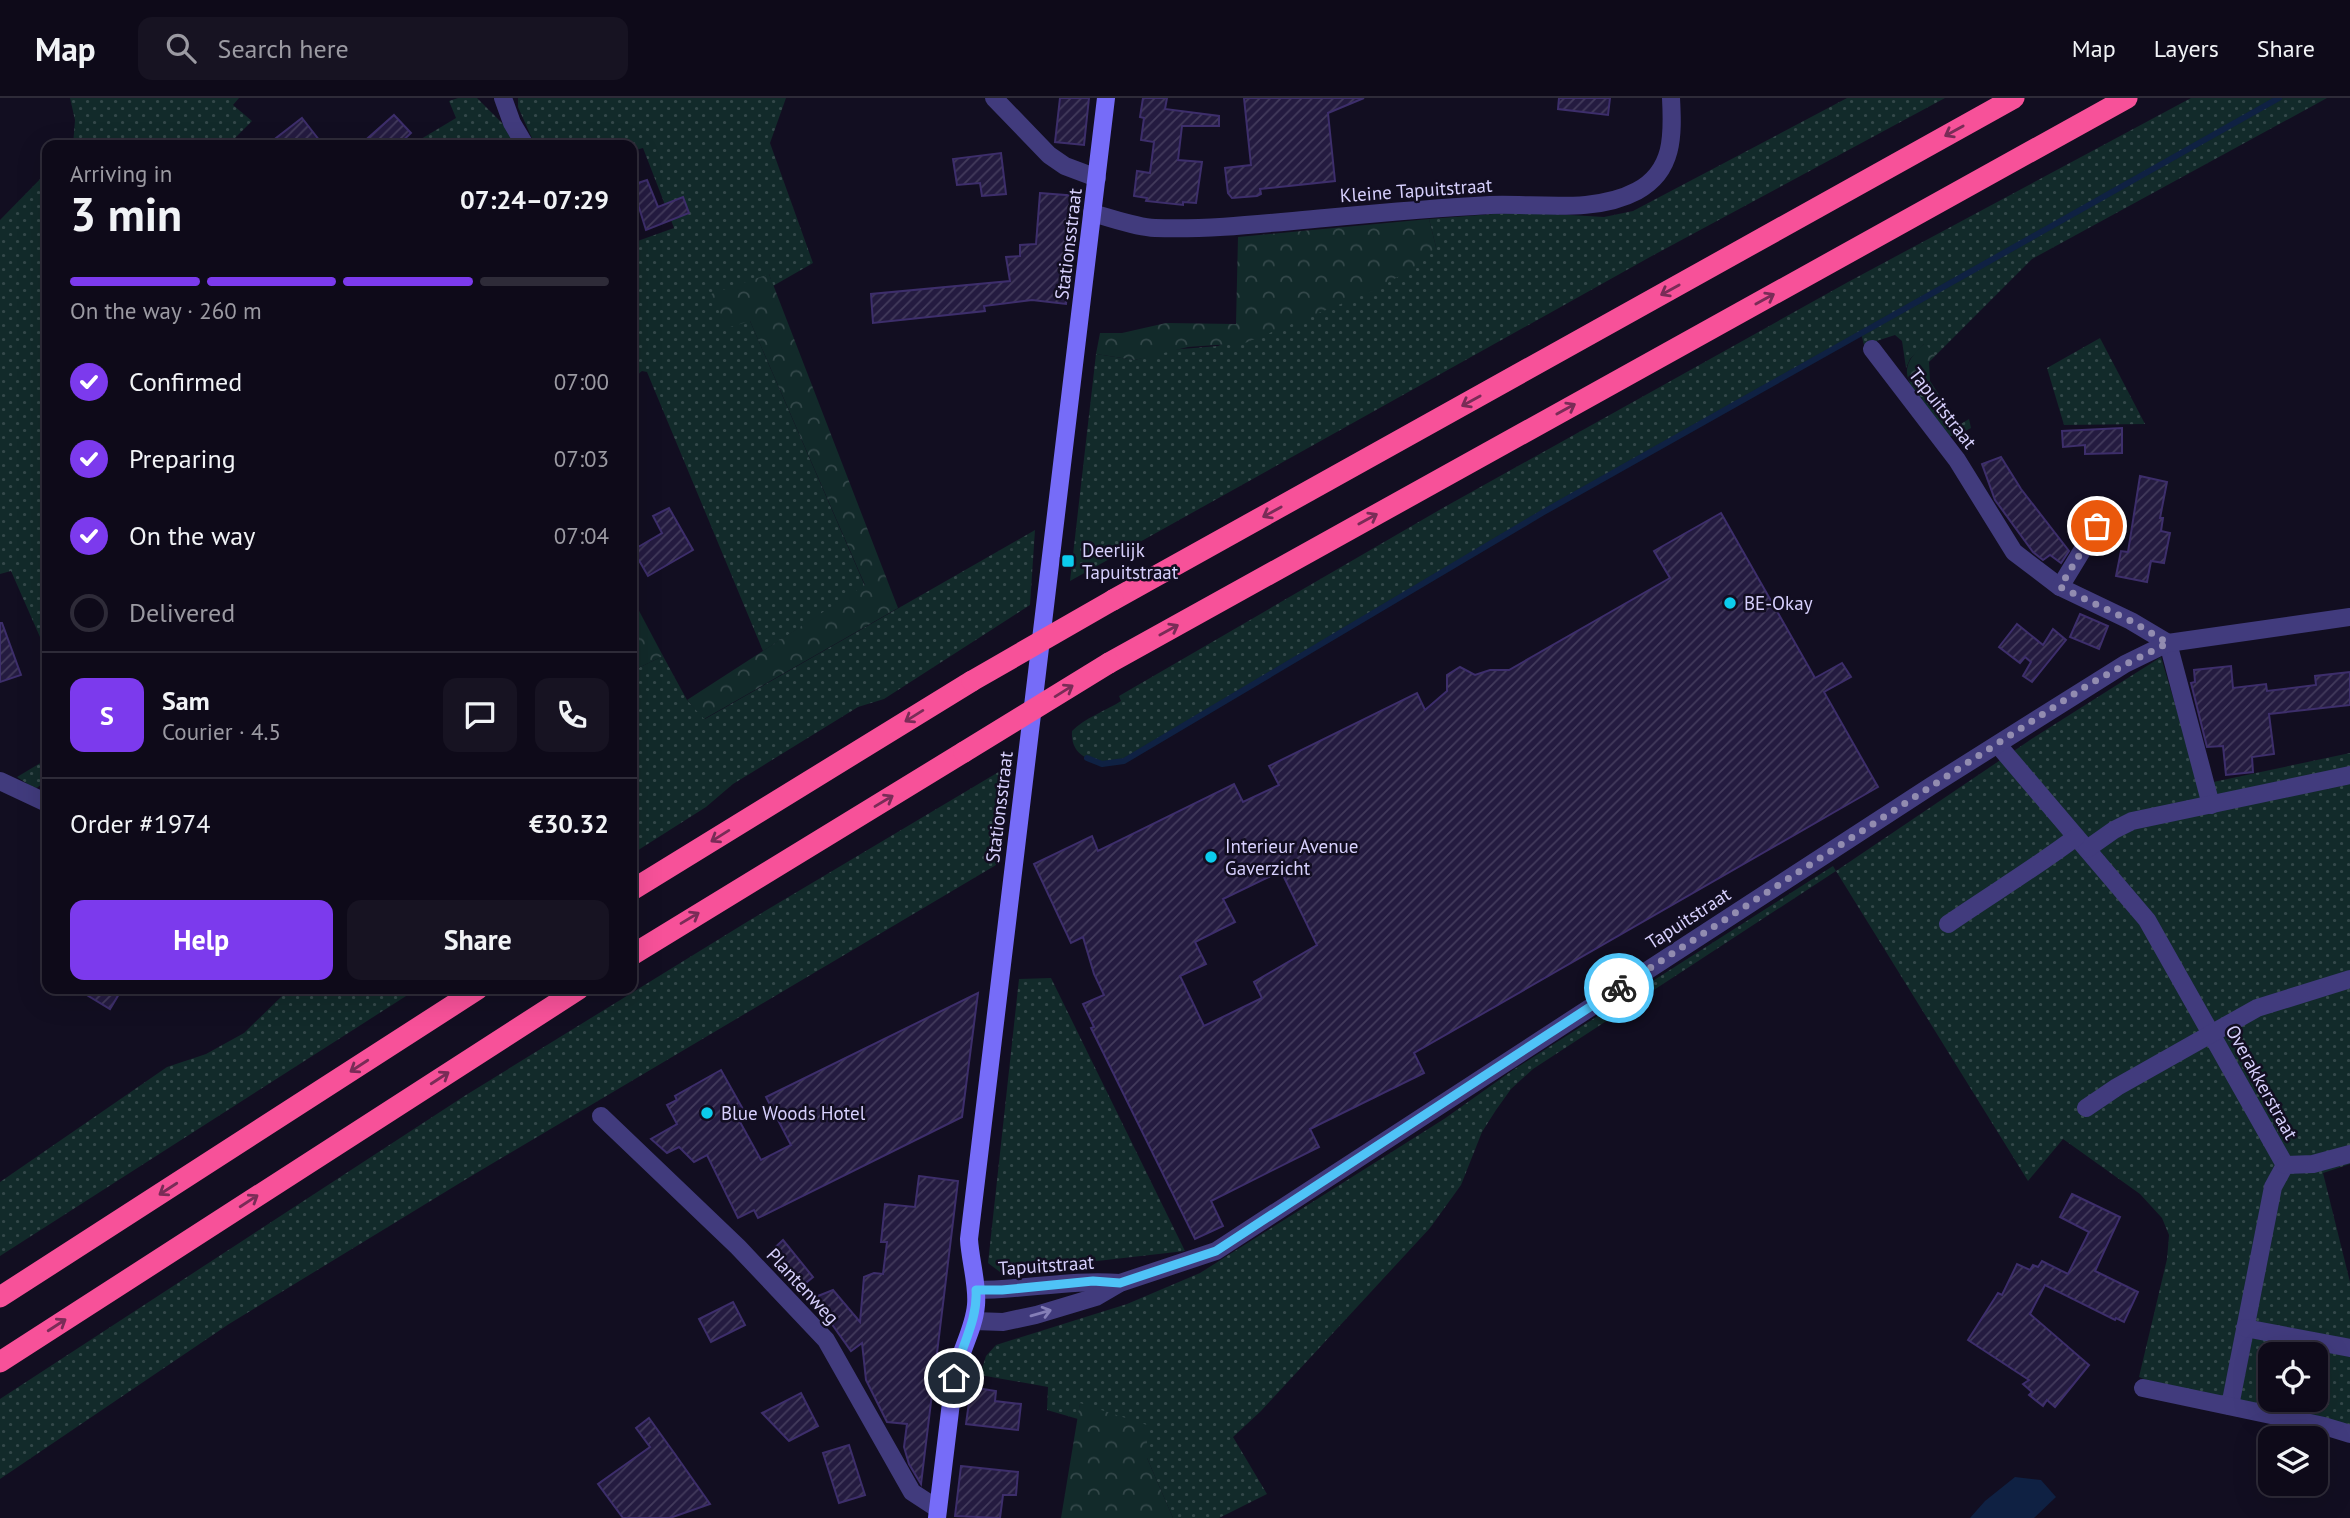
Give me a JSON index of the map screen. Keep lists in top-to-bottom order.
{
  "streets": {
    "street": [
      "Kleine Tapuitstraat",
      "Stationsstraat",
      "Tapuitstraat",
      "Overakkerstraat",
      "Plantenweg"
    ]
  },
  "crossings": [
    ["Kleine Tapuitstraat", "Stationsstraat"],
    ["Stationsstraat", "Tapuitstraat"],
    ["Stationsstraat", "Plantenweg"],
    ["Tapuitstraat", "Overakkerstraat"]
  ],
  "places": {
    "transit": ["Deerlijk Tapuitstraat"],
    "other": ["BE-Okay", "Interieur Avenue Gaverzicht", "Blue Woods Hotel"]
  },
  "page": {
    "header": "Map",
    "search": "Search here",
    "nav": ["Map", "Layers", "Share"],
    "heading": ["3 min", "Arriving in", "07:24–07:29"],
    "panel": [
      "Sam",
      "Courier · 4.5",
      "Order #1974",
      "€30.32"
    ],
    "bar": "On the way · 260 m",
    "list": [
      ["Confirmed", "07:00"],
      ["Preparing", "07:03"],
      ["On the way", "07:04"],
      "Delivered"
    ],
    "round": "S",
    "buttons": ["Help", "Share"]
  }
}
